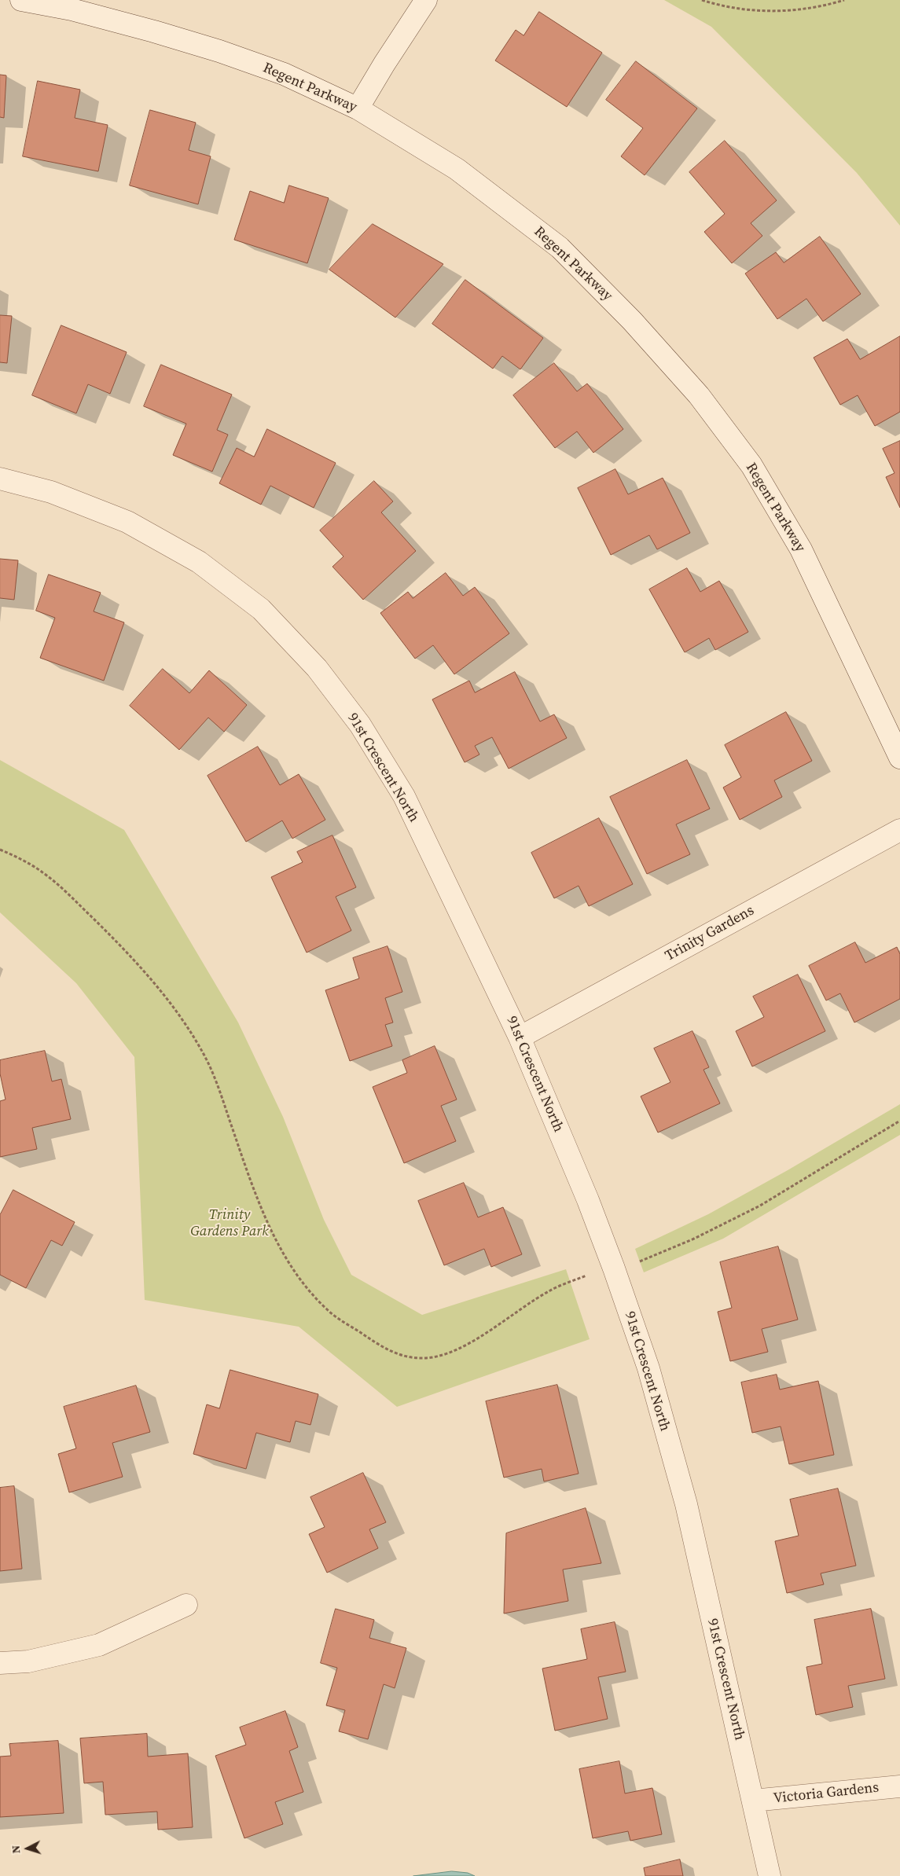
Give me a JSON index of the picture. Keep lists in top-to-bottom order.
{
  "streets": {
    "street": [
      "Regent Parkway",
      "91st Crescent North",
      "Trinity Gardens",
      "Victoria Gardens"
    ]
  },
  "crossings": [
    ["91st Crescent North", "Trinity Gardens"],
    ["91st Crescent North", "Victoria Gardens"]
  ],
  "parks": ["Trinity Gardens Park"],
  "north": "left"
}
